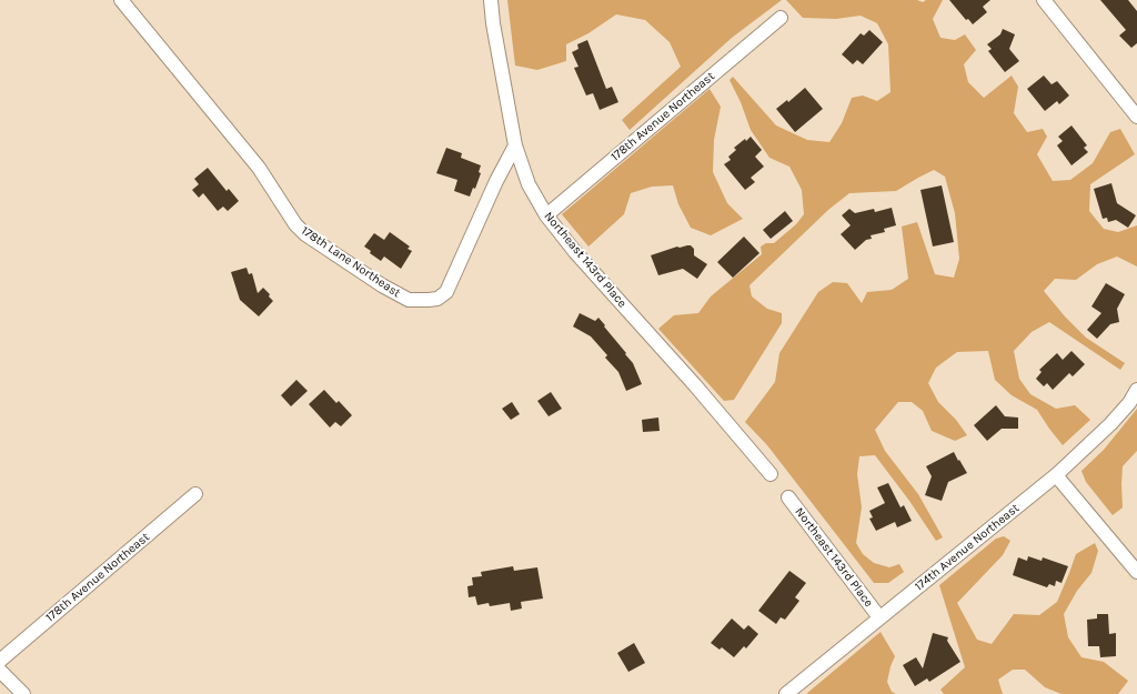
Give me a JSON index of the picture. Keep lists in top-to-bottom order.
{
  "streets": {
    "street": [
      "178th Avenue Northeast",
      "Northeast 143rd Place",
      "178th Lane Northeast",
      "174th Avenue Northeast"
    ]
  },
  "crossings": [
    ["178th Avenue Northeast", "Northeast 143rd Place"],
    ["Northeast 143rd Place", "178th Lane Northeast"],
    ["Northeast 143rd Place", "174th Avenue Northeast"]
  ]
}
